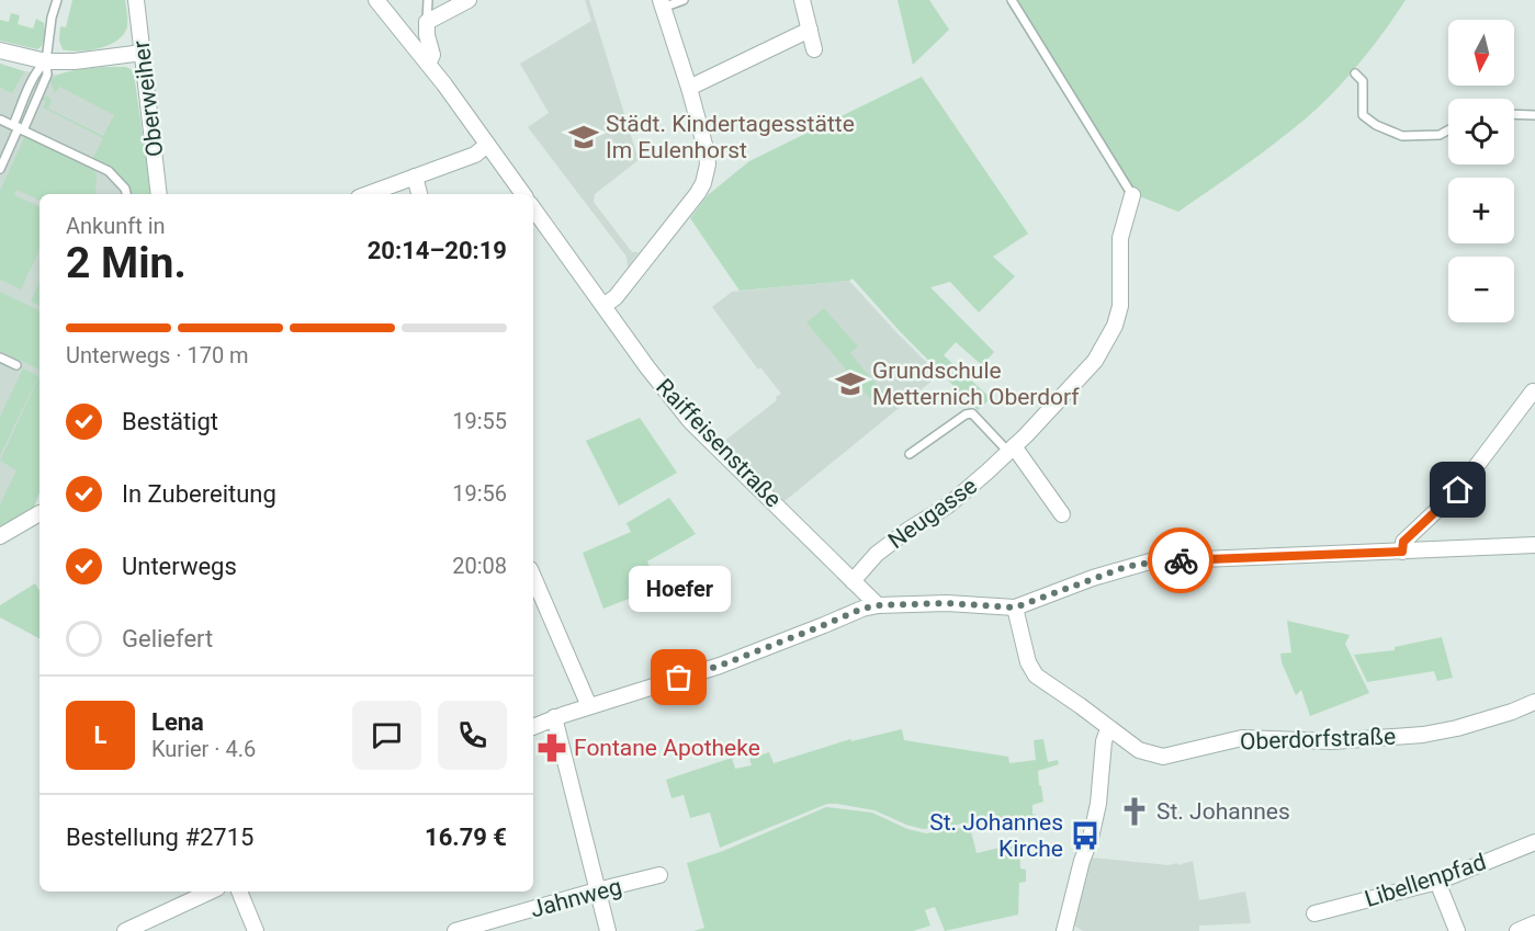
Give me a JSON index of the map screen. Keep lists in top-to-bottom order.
{
  "streets": {
    "street": [
      "Oberweiher",
      "Raiffeisenstraße",
      "Neugasse",
      "Oberdorfstraße",
      "Libellenpfad",
      "Jahnweg"
    ]
  },
  "crossings": [
    ["Raiffeisenstraße", "Neugasse"]
  ],
  "places": {
    "school or university": ["Städt. Kindertagesstätte Im Eulenhorst", "Grundschule Metternich Oberdorf"],
    "other": ["Hoefer"],
    "pharmacy": ["Fontane Apotheke"],
    "church": ["St. Johannes"],
    "bus stop": ["St. Johannes Kirche"]
  },
  "north": "bottom",
  "page": {
    "map_buttons": ["+", "−"],
    "heading": ["2 Min.", "Ankunft in", "20:14–20:19"],
    "panel": [
      "Lena",
      "Kurier · 4.6",
      "Bestellung #2715",
      "16.79 €"
    ],
    "bar": "Unterwegs · 170 m",
    "list": [
      ["Bestätigt", "19:55"],
      ["In Zubereitung", "19:56"],
      ["Unterwegs", "20:08"],
      "Geliefert"
    ],
    "bubble": "Hoefer",
    "round": "L"
  }
}
